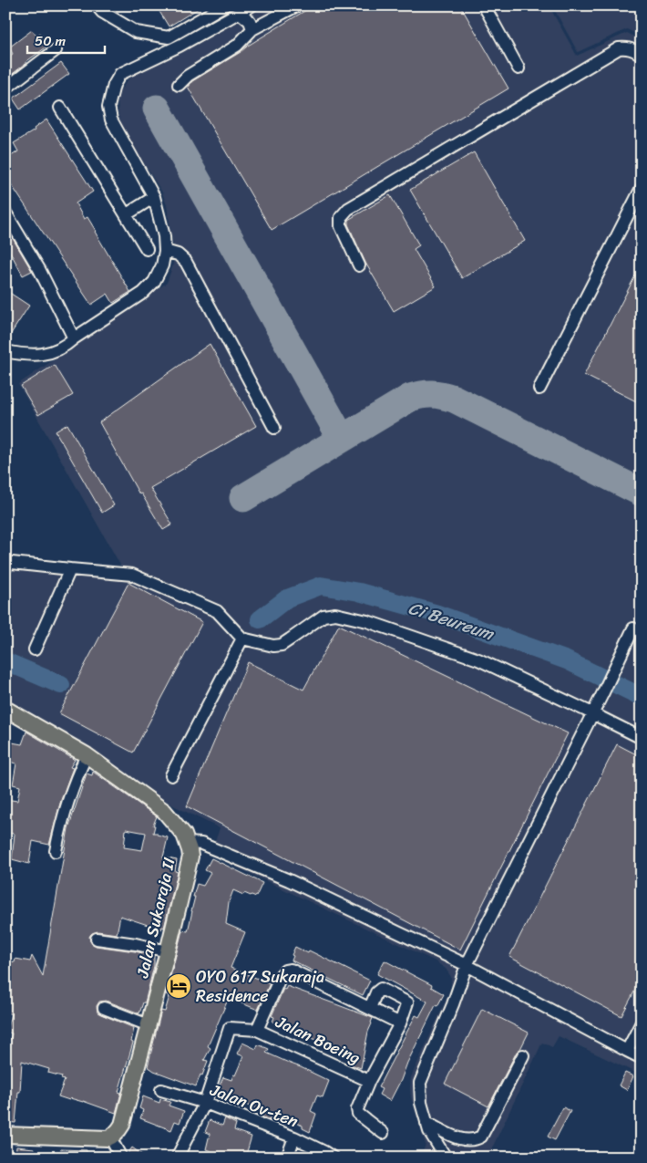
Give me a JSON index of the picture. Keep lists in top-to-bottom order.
{
  "streets": {
    "main road": ["Jalan Sukaraja II"],
    "street": ["Jalan Boeing", "Jalan Ov-ten"]
  },
  "crossings": [
    ["Jalan Boeing", "Jalan Ov-ten"]
  ],
  "water": ["Ci Beureum"],
  "places": {
    "hotel": ["OYO 617 Sukaraja Residence"]
  },
  "scale_bar": "50 m"
}
